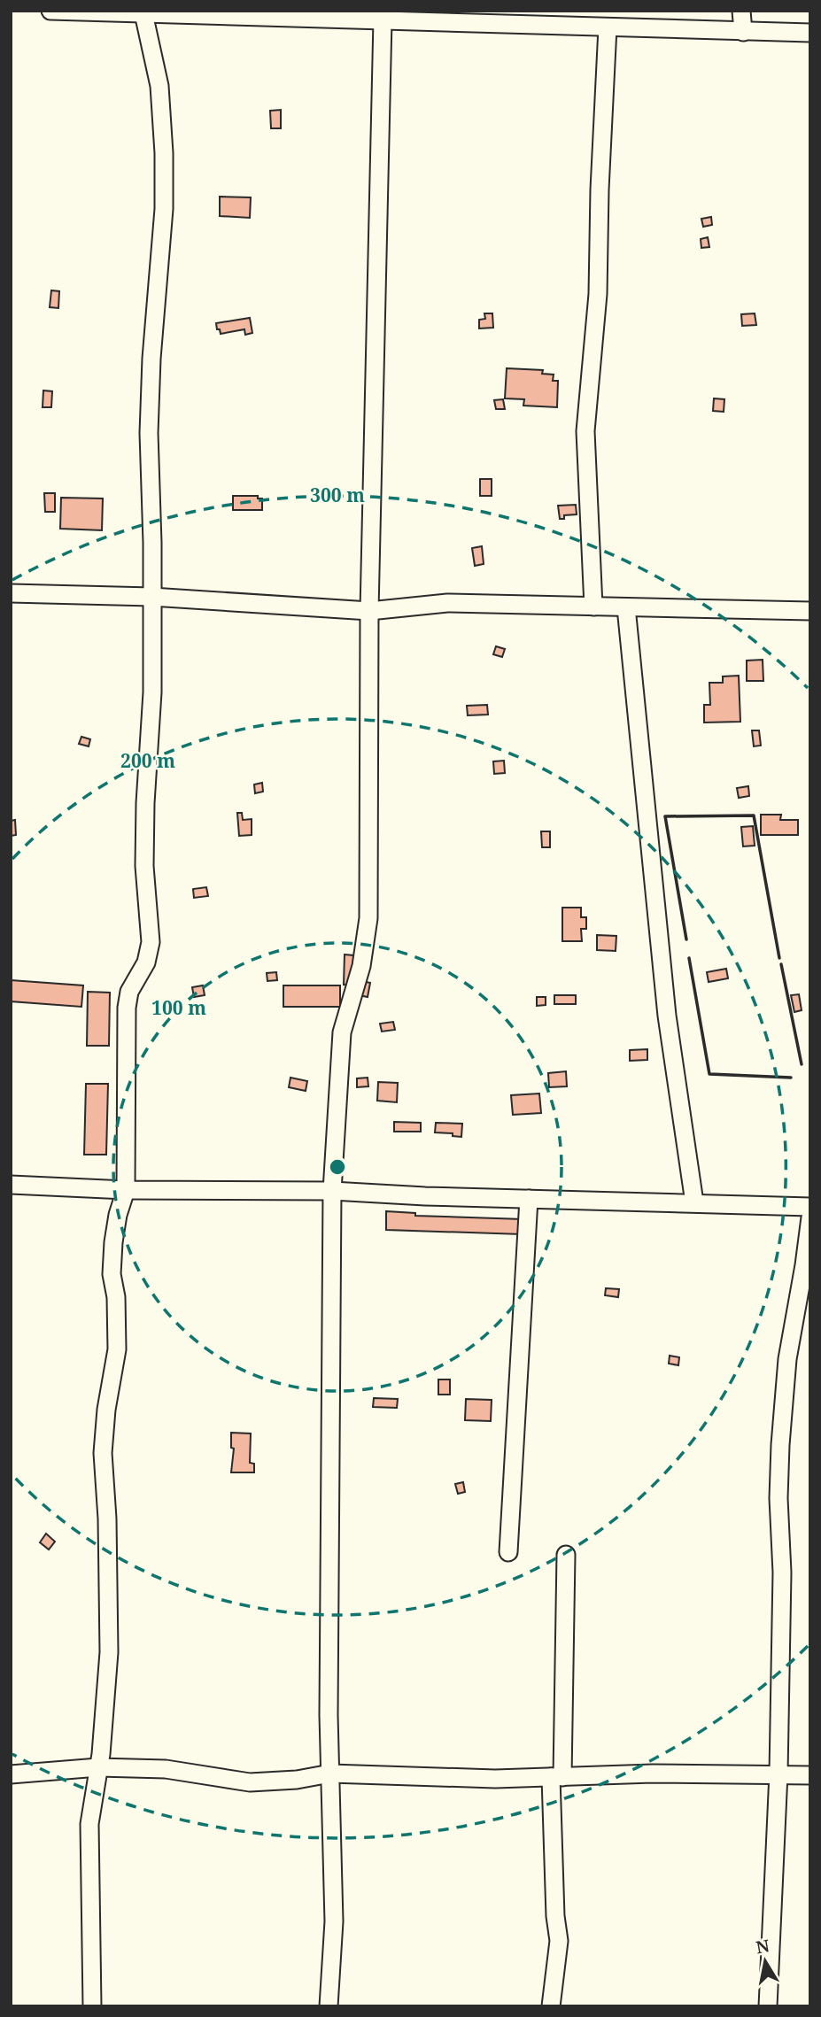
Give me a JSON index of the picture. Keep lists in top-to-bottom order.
{
  "north": "top",
  "rings": ["300 m", "200 m", "100 m"]
}
